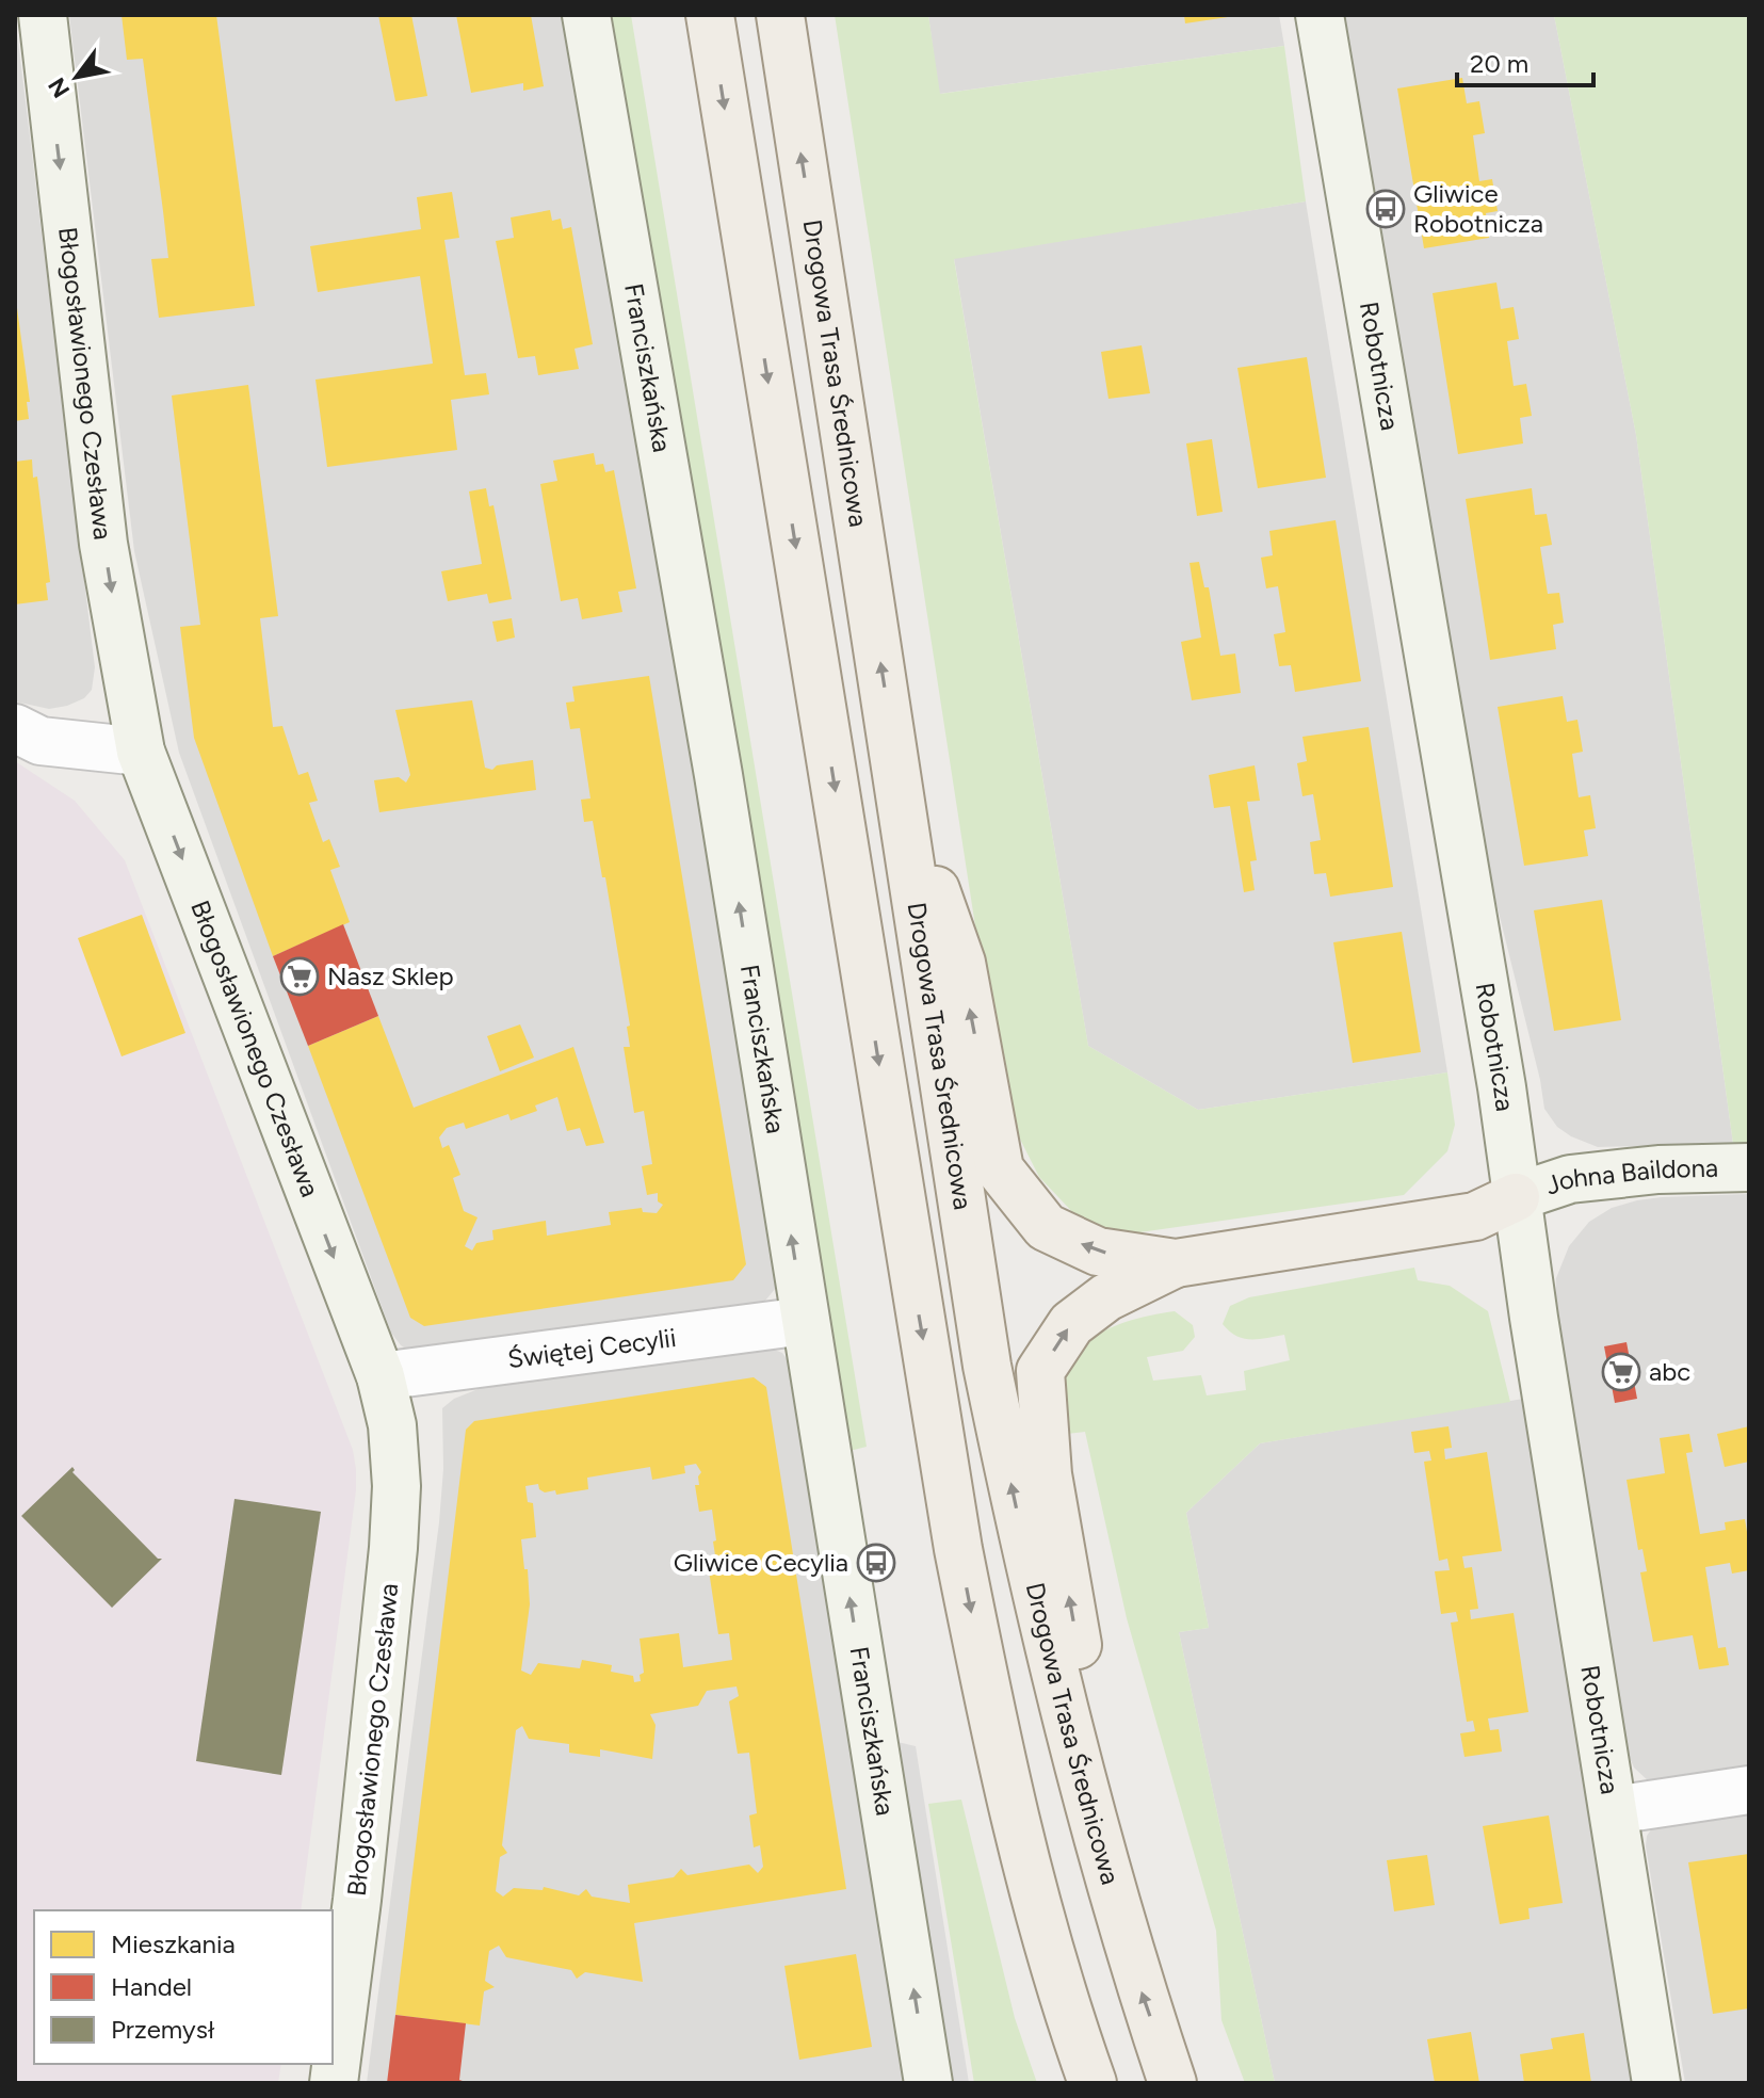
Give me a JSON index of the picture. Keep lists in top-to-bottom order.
{
  "streets": {
    "main road": ["Drogowa Trasa Średnicowa"],
    "street": [
      "Franciszkańska",
      "Robotnicza",
      "Błogosławionego Czesława",
      "Johna Baildona",
      "Świętej Cecylii"
    ]
  },
  "crossings": [
    ["Franciszkańska", "Świętej Cecylii"],
    ["Robotnicza", "Johna Baildona"],
    ["Błogosławionego Czesława", "Świętej Cecylii"]
  ],
  "one_way": ["Franciszkańska", "Błogosławionego Czesława"],
  "places": {
    "bus stop": ["Gliwice Robotnicza", "Gliwice Cecylia"],
    "supermarket": ["Nasz Sklep", "abc"]
  },
  "legend": ["Mieszkania", "Handel", "Przemysł"],
  "scale_bar": "20 m",
  "north": "bottom left"
}
